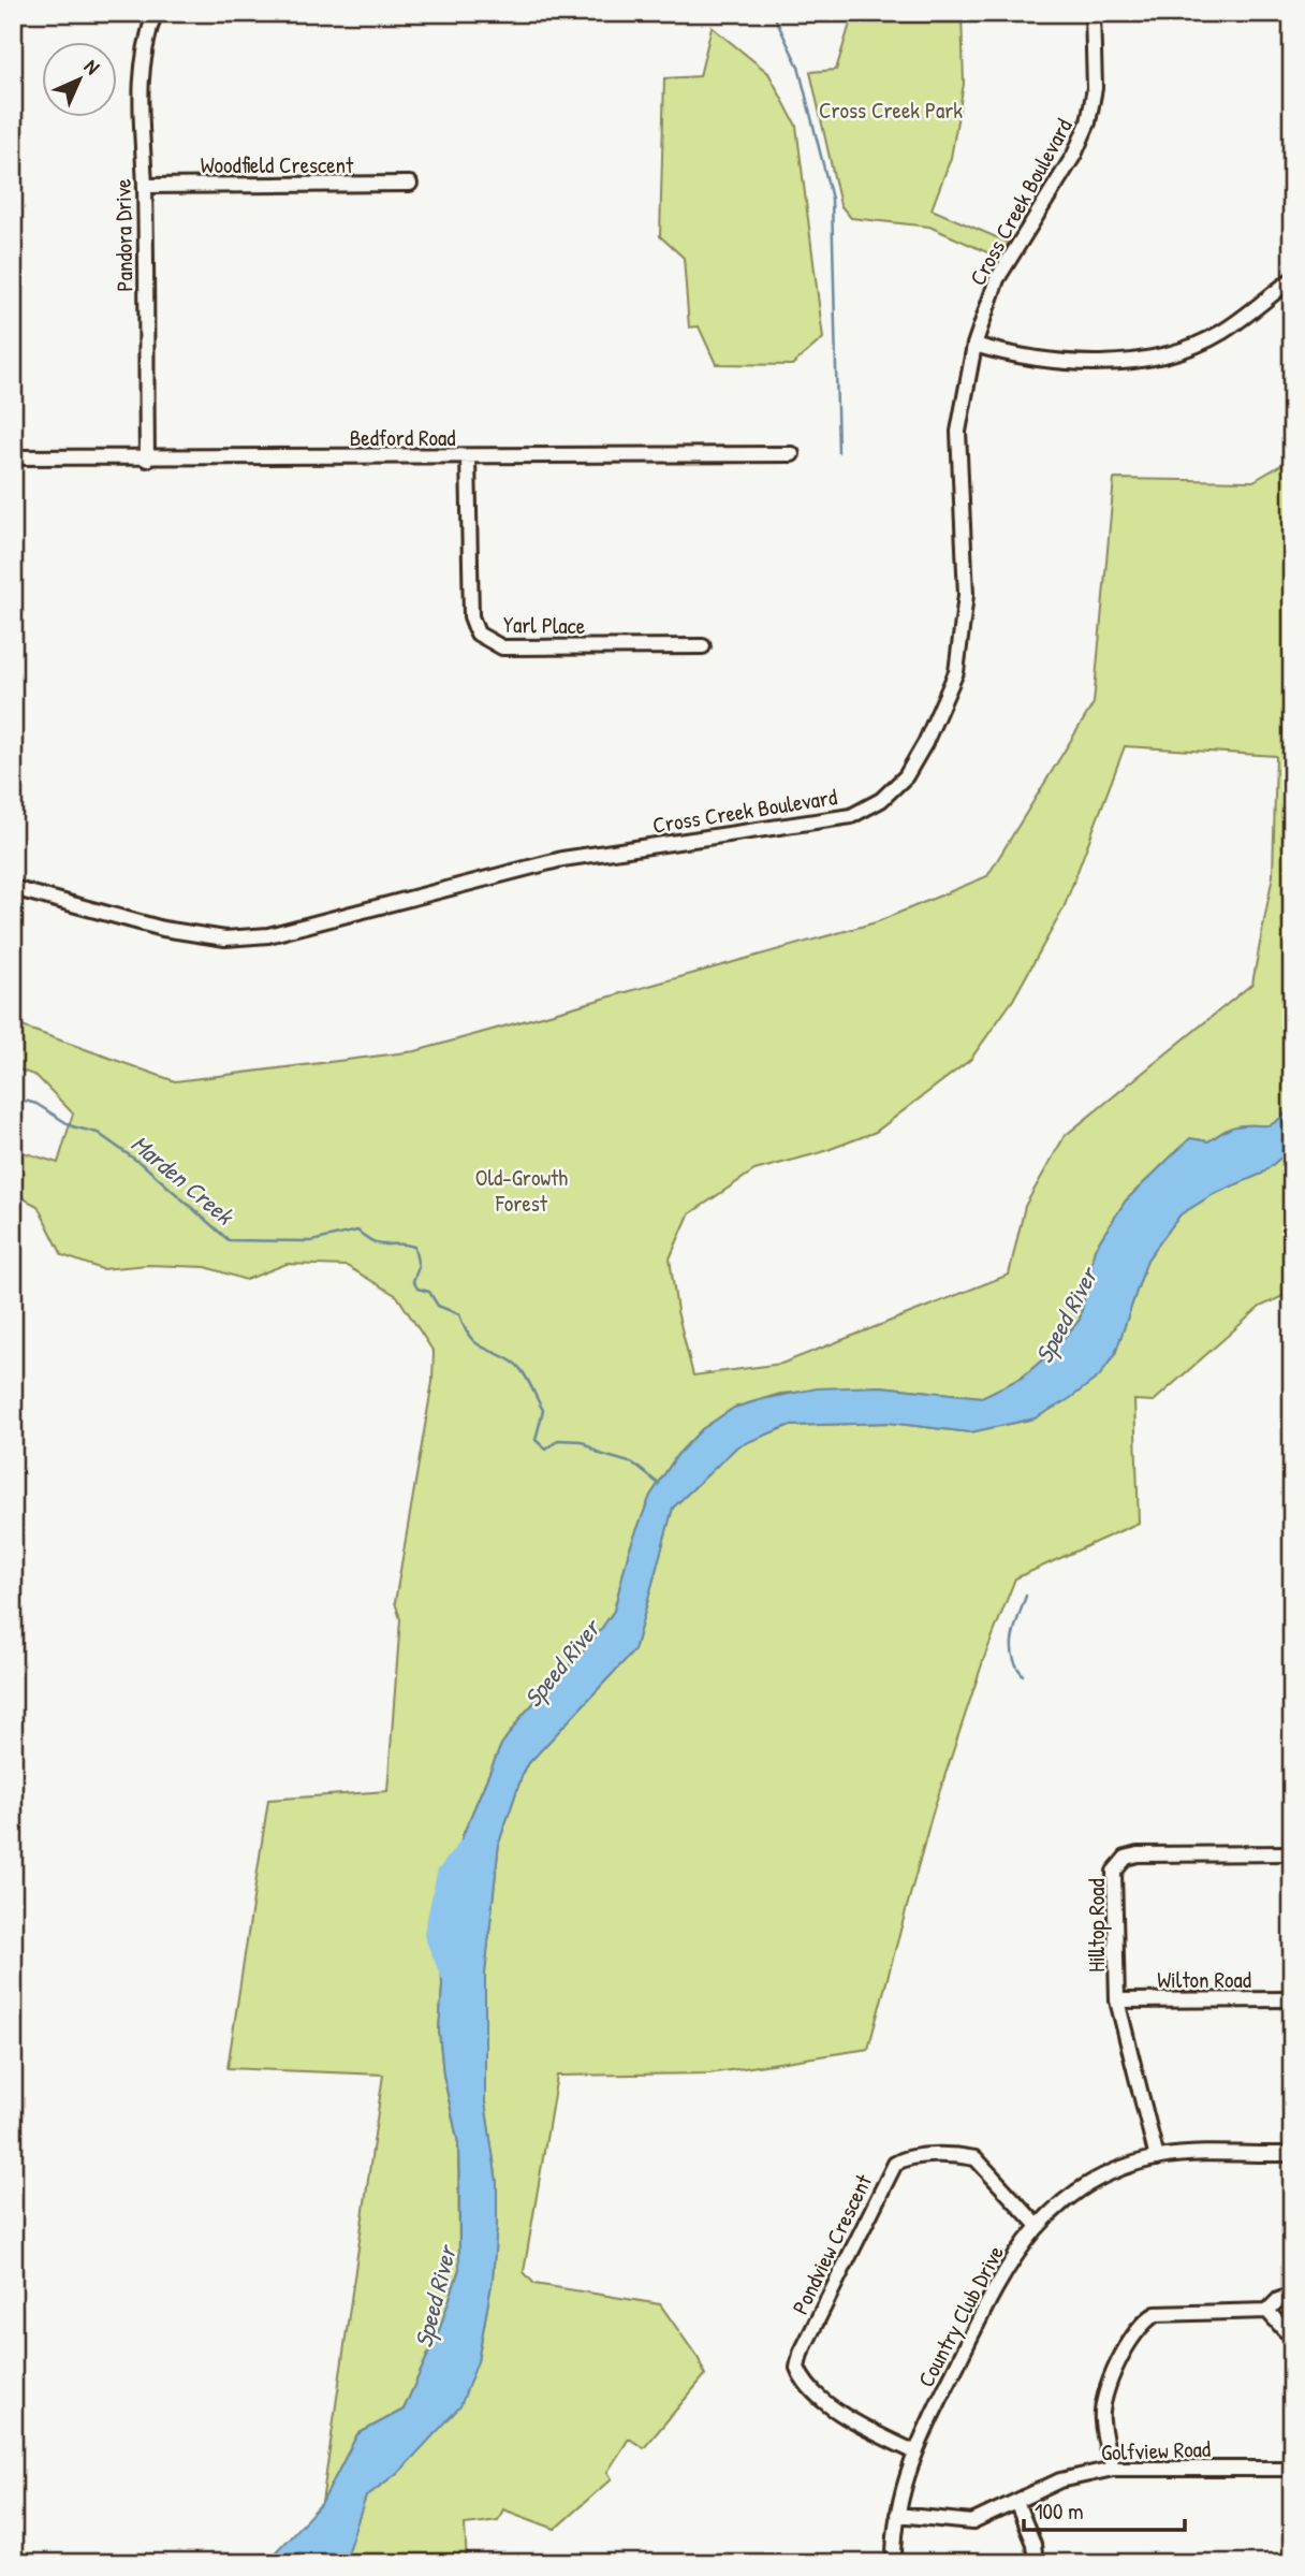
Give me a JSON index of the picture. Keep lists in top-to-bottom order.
{
  "streets": {
    "street": [
      "Woodfield Crescent",
      "Cross Creek Boulevard",
      "Pandora Drive",
      "Bedford Road",
      "Yarl Place",
      "Hilltop Road",
      "Wilton Road",
      "Pondview Crescent",
      "Country Club Drive",
      "Golfview Road"
    ]
  },
  "crossings": [
    ["Woodfield Crescent", "Pandora Drive"],
    ["Pandora Drive", "Bedford Road"],
    ["Bedford Road", "Yarl Place"],
    ["Hilltop Road", "Wilton Road"],
    ["Hilltop Road", "Country Club Drive"],
    ["Pondview Crescent", "Country Club Drive"],
    ["Country Club Drive", "Golfview Road"]
  ],
  "water": ["Marden Creek", "Speed River"],
  "parks": ["Cross Creek Park", "Old-Growth Forest"],
  "scale_bar": "100 m",
  "north": "top right"
}
